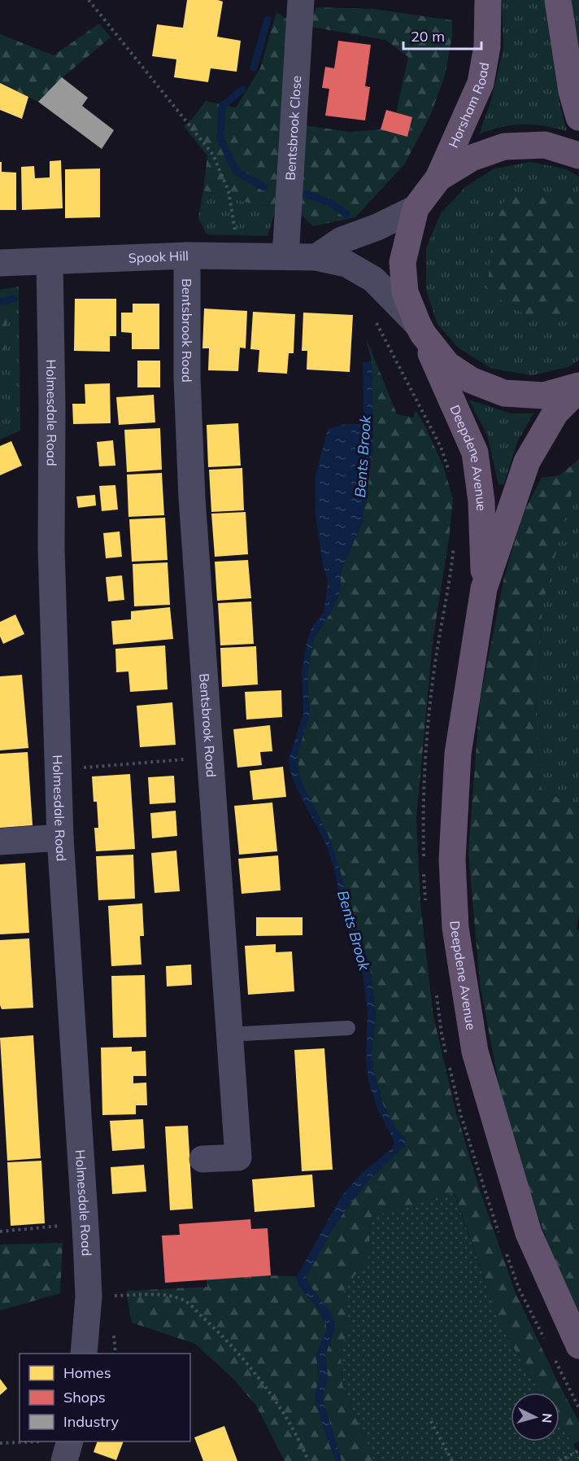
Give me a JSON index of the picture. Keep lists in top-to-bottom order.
{
  "streets": {
    "highway": ["Horsham Road", "Deepdene Avenue"],
    "street": [
      "Bentsbrook Close",
      "Spook Hill",
      "Bentsbrook Road",
      "Holmesdale Road"
    ]
  },
  "crossings": [
    ["Bentsbrook Close", "Spook Hill"],
    ["Spook Hill", "Bentsbrook Road"],
    ["Spook Hill", "Holmesdale Road"],
    ["Spook Hill", "Deepdene Avenue"]
  ],
  "water": ["Bents Brook"],
  "legend": ["Homes", "Shops", "Industry"],
  "scale_bar": "20 m",
  "north": "right"
}
